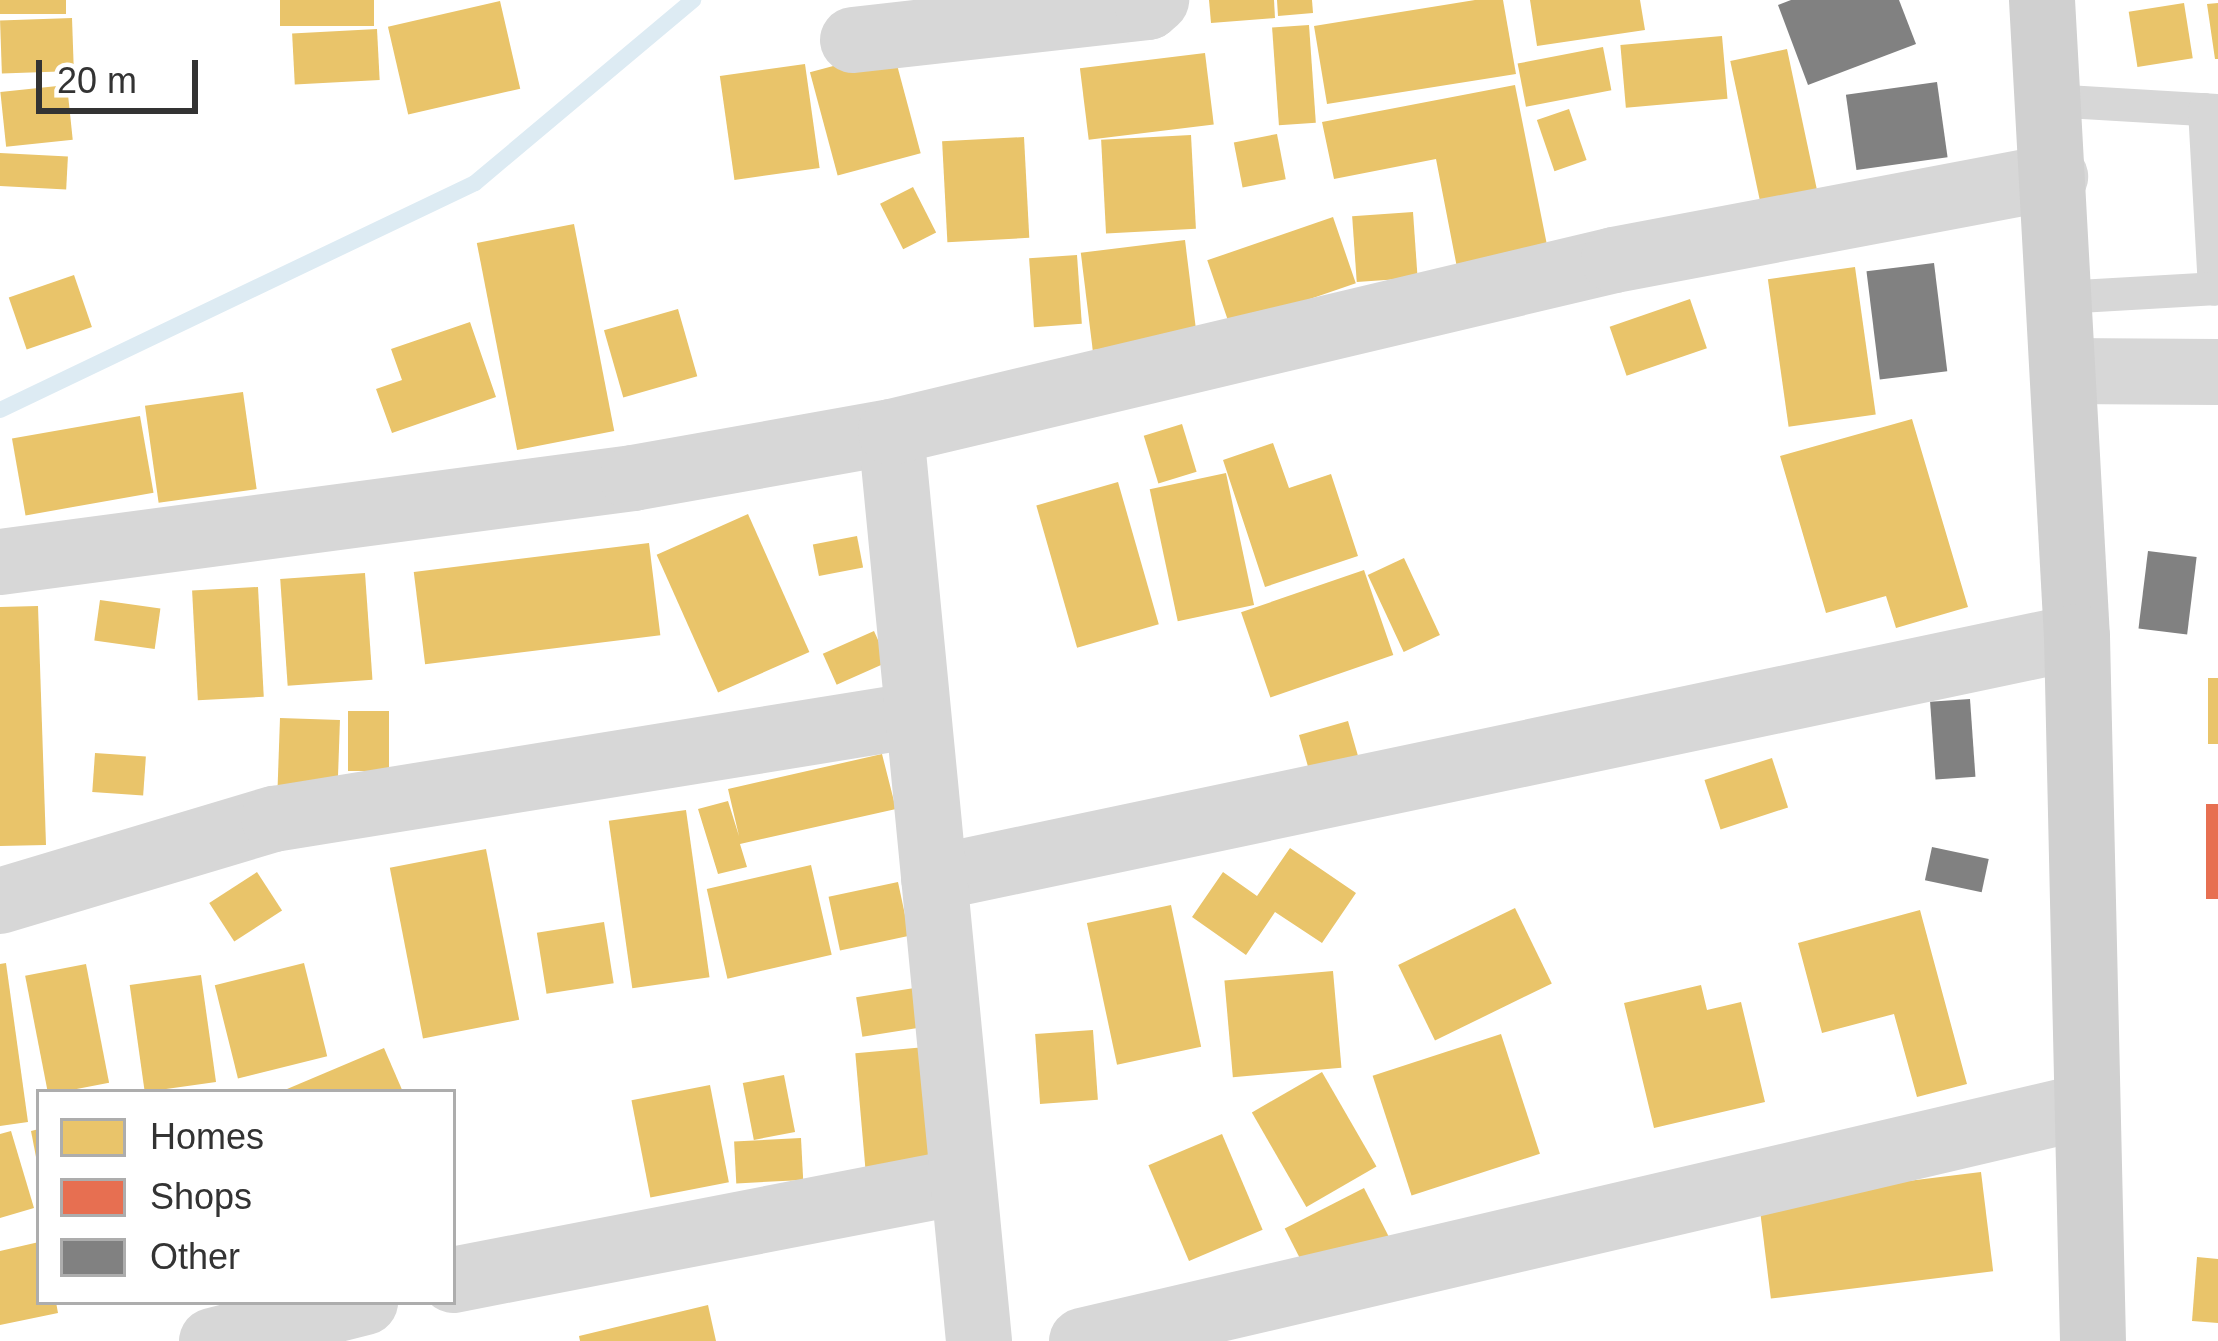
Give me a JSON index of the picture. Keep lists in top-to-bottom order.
{
  "legend": ["Homes", "Shops", "Other"],
  "scale_bar": "20 m"
}
